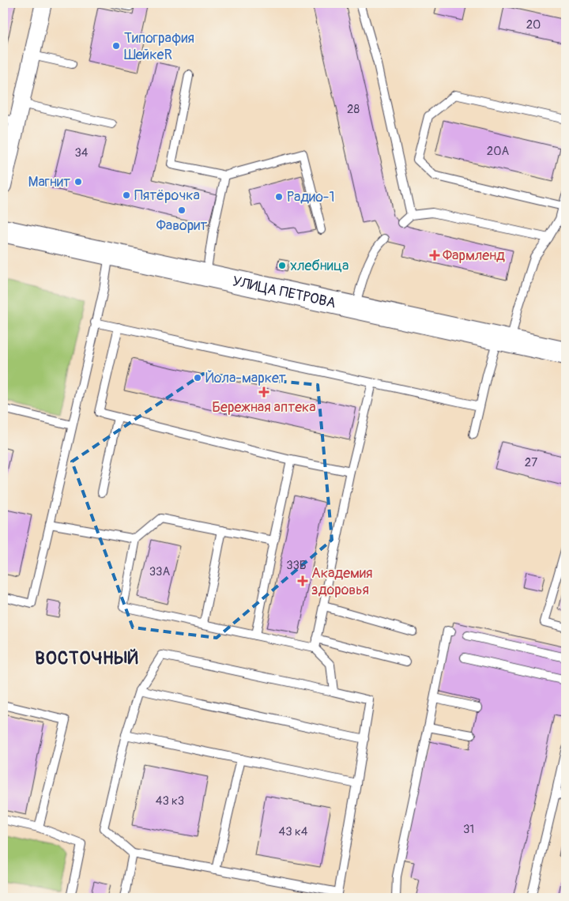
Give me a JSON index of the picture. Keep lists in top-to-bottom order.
{
  "streets": {
    "main road": ["УЛИЦА ПЕТРОВА"]
  },
  "districts": ["ВОСТОЧНЫЙ"],
  "places": {
    "other": [
      "Типография ШейкеR",
      "Магнит",
      "Пятёрочка",
      "Радио-1",
      "Фаворит",
      "хлебница",
      "Йола-маркет"
    ],
    "health": ["Фармленд", "Бережная аптека", "Академия здоровья"]
  },
  "house_numbers": [
    "20",
    "28",
    "20А",
    "34",
    "27",
    "33Б",
    "33А",
    "43 к3",
    "31",
    "43 к4"
  ]
}
